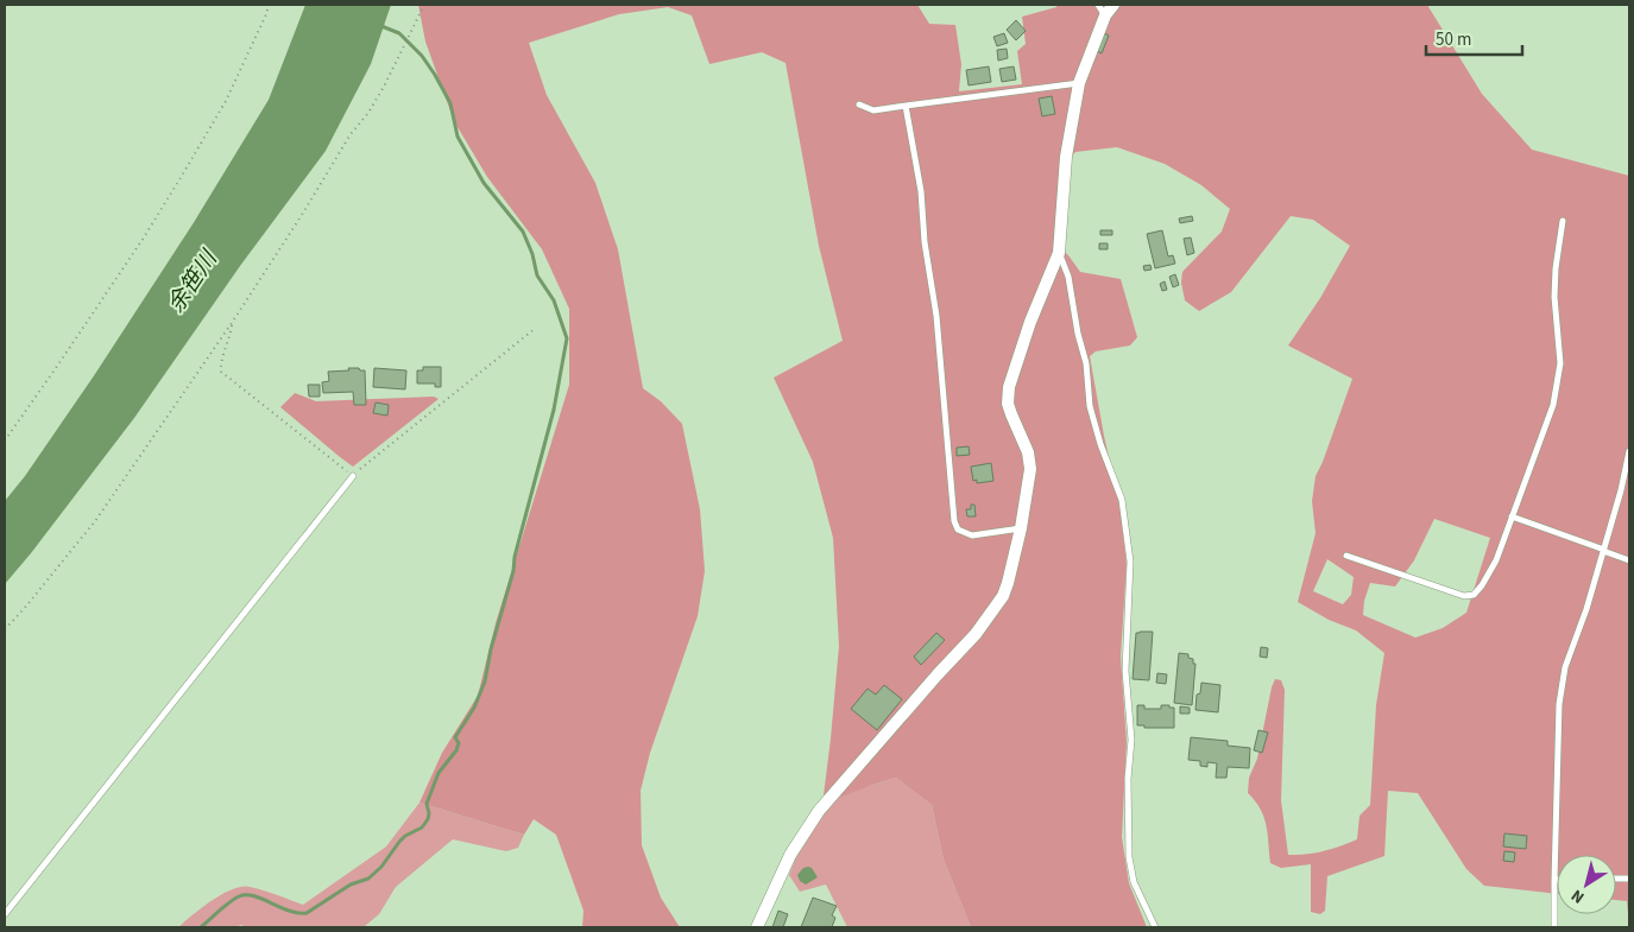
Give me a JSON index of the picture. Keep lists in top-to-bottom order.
{
  "water": ["余笹川"],
  "scale_bar": "50 m",
  "north": "bottom left"
}
